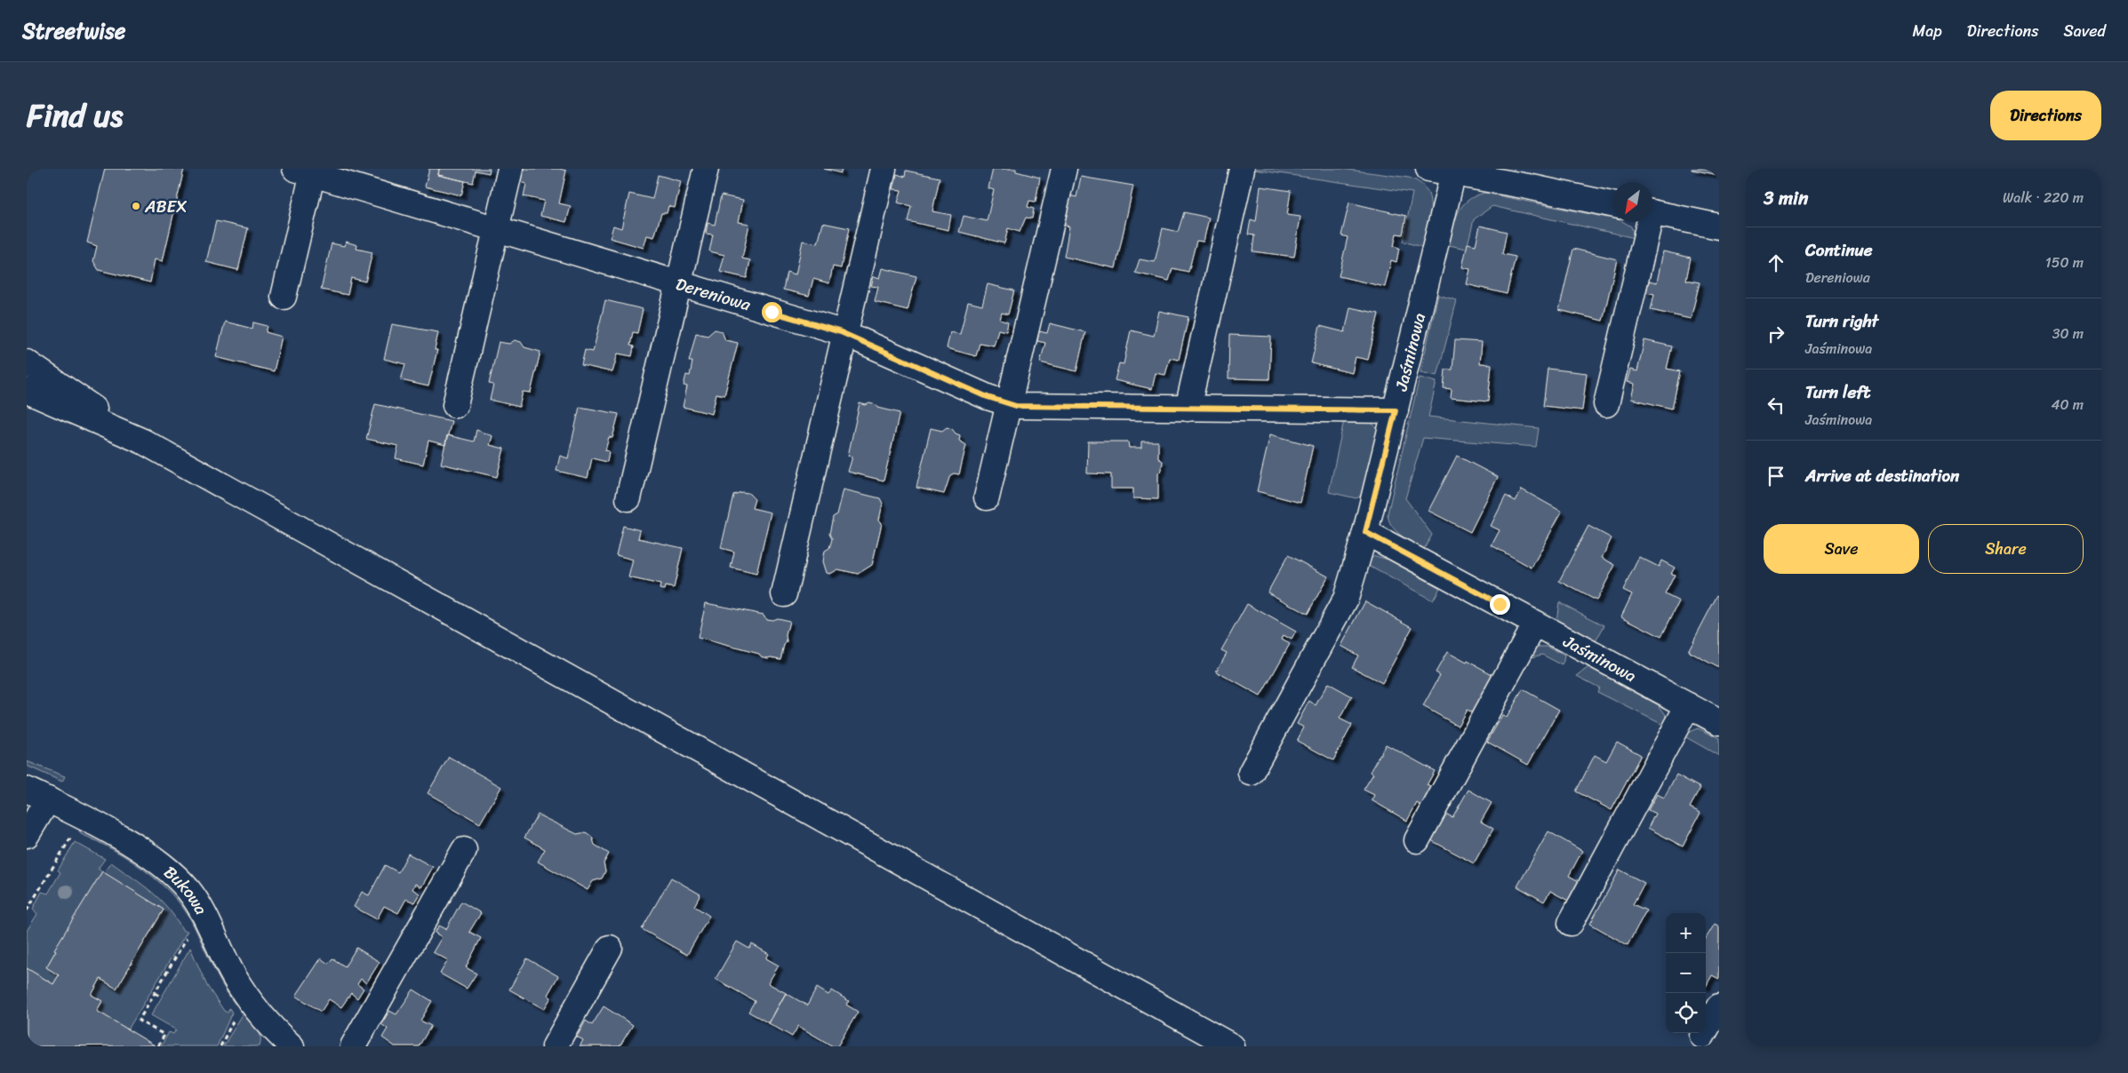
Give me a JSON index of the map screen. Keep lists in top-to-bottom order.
{
  "streets": {
    "street": ["Dereniowa", "Jaśminowa", "Bukowa"]
  },
  "crossings": [
    ["Dereniowa", "Jaśminowa"]
  ],
  "places": ["ABEX"],
  "north": "bottom left",
  "page": {
    "header": "Streetwise",
    "nav": ["Map", "Directions", "Saved"],
    "title": "Find us",
    "buttons": [
      "Directions",
      ["Save", "Share"]
    ],
    "heading": ["3 min", "Walk · 220 m"],
    "list": [
      ["Continue", "Dereniowa", "150 m"],
      ["Turn right", "Jaśminowa", "30 m"],
      ["Turn left", "Jaśminowa", "40 m"],
      "Arrive at destination"
    ],
    "map_buttons": ["+", "−"]
  }
}
